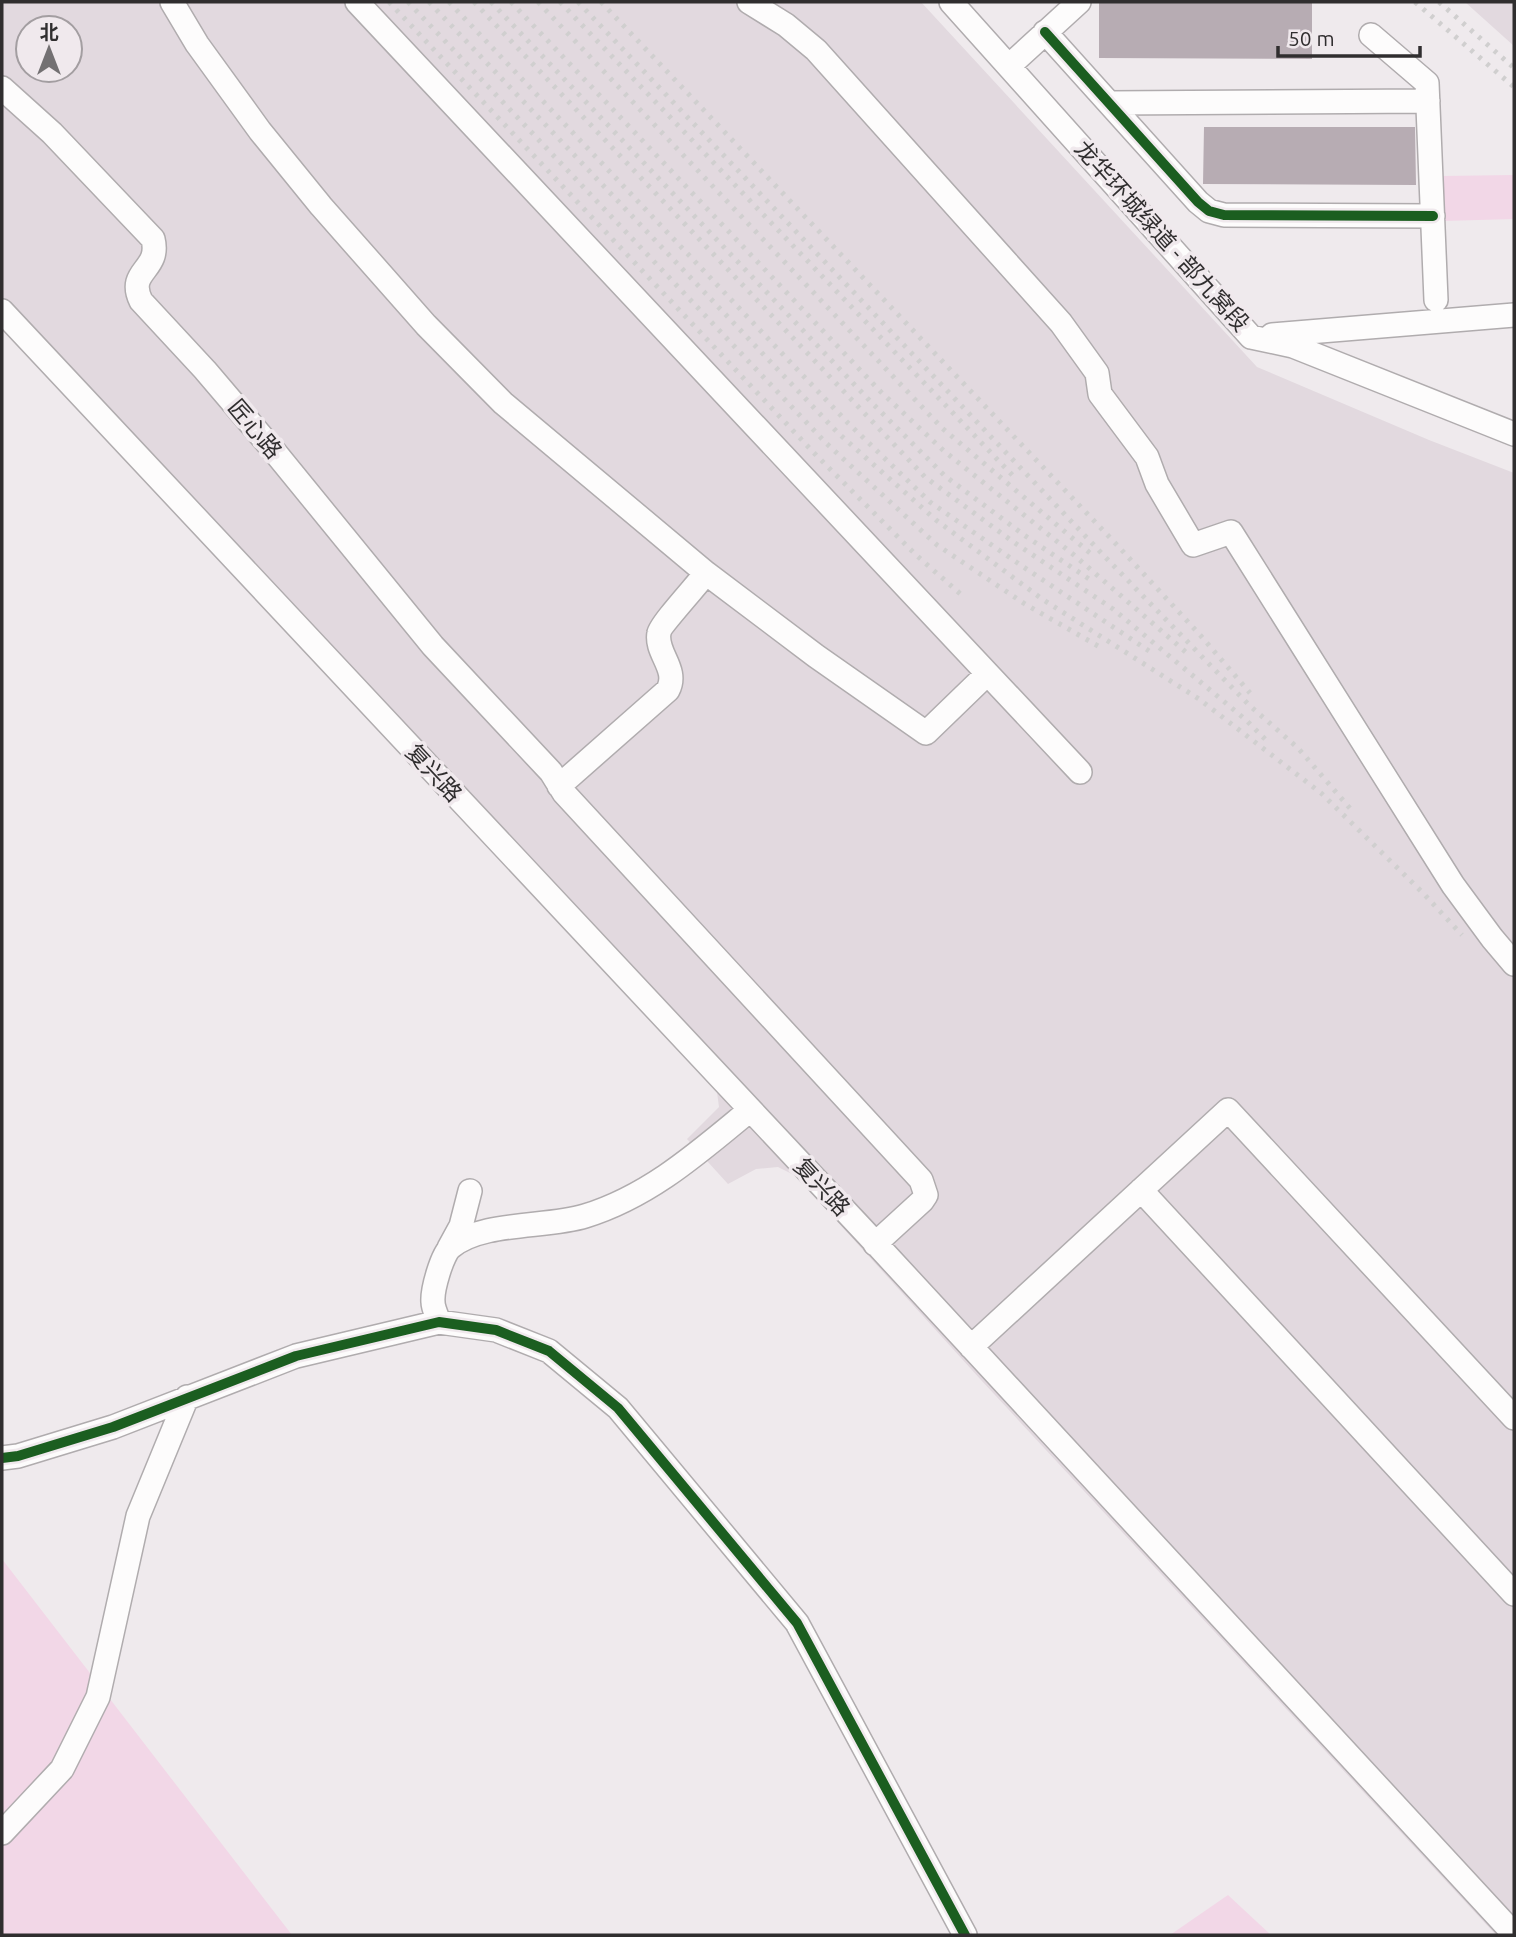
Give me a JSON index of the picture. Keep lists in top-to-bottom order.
{
  "streets": {
    "street": ["龙华环城绿道 - 部九窝段", "匠心路", "复兴路"]
  },
  "scale_bar": "50 m",
  "north": "top"
}
